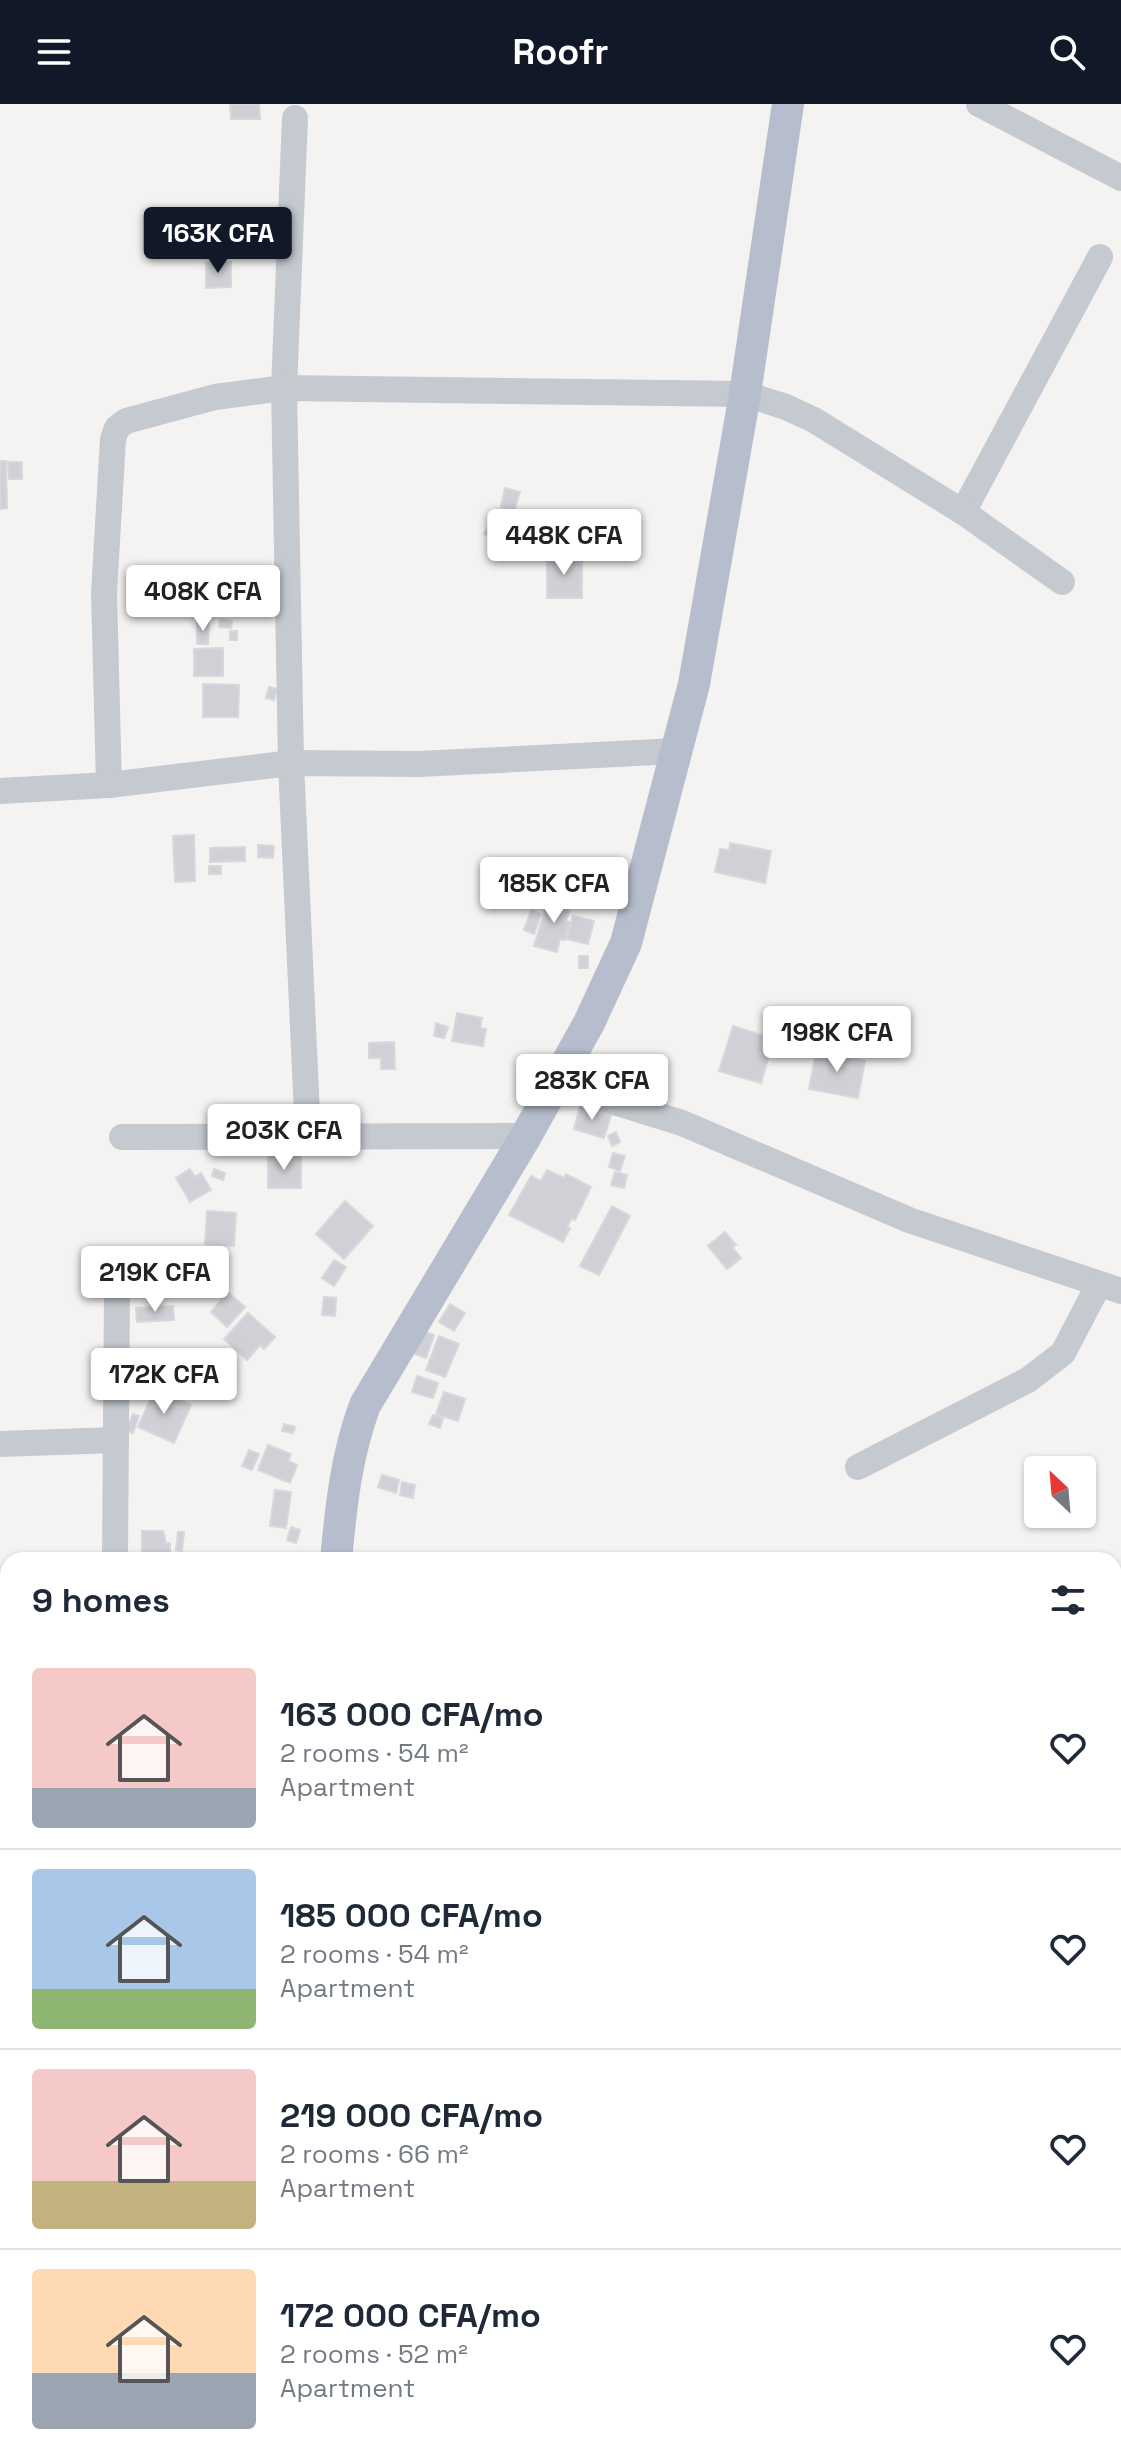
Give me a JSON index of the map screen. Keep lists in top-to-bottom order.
{
  "north": "top left",
  "page": {
    "header": "Roofr",
    "price": [
      "163K CFA",
      "448K CFA",
      "408K CFA",
      "185K CFA",
      "198K CFA",
      "283K CFA",
      "203K CFA",
      "219K CFA",
      "172K CFA"
    ],
    "heading": "9 homes",
    "list": [
      {
        "name": "163 000 CFA/mo",
        "note": "2 rooms · 54 m² · Apartment"
      },
      {
        "name": "185 000 CFA/mo",
        "note": "2 rooms · 54 m² · Apartment"
      },
      {
        "name": "219 000 CFA/mo",
        "note": "2 rooms · 66 m² · Apartment"
      },
      {
        "name": "172 000 CFA/mo",
        "note": "2 rooms · 52 m² · Apartment"
      }
    ]
  }
}
